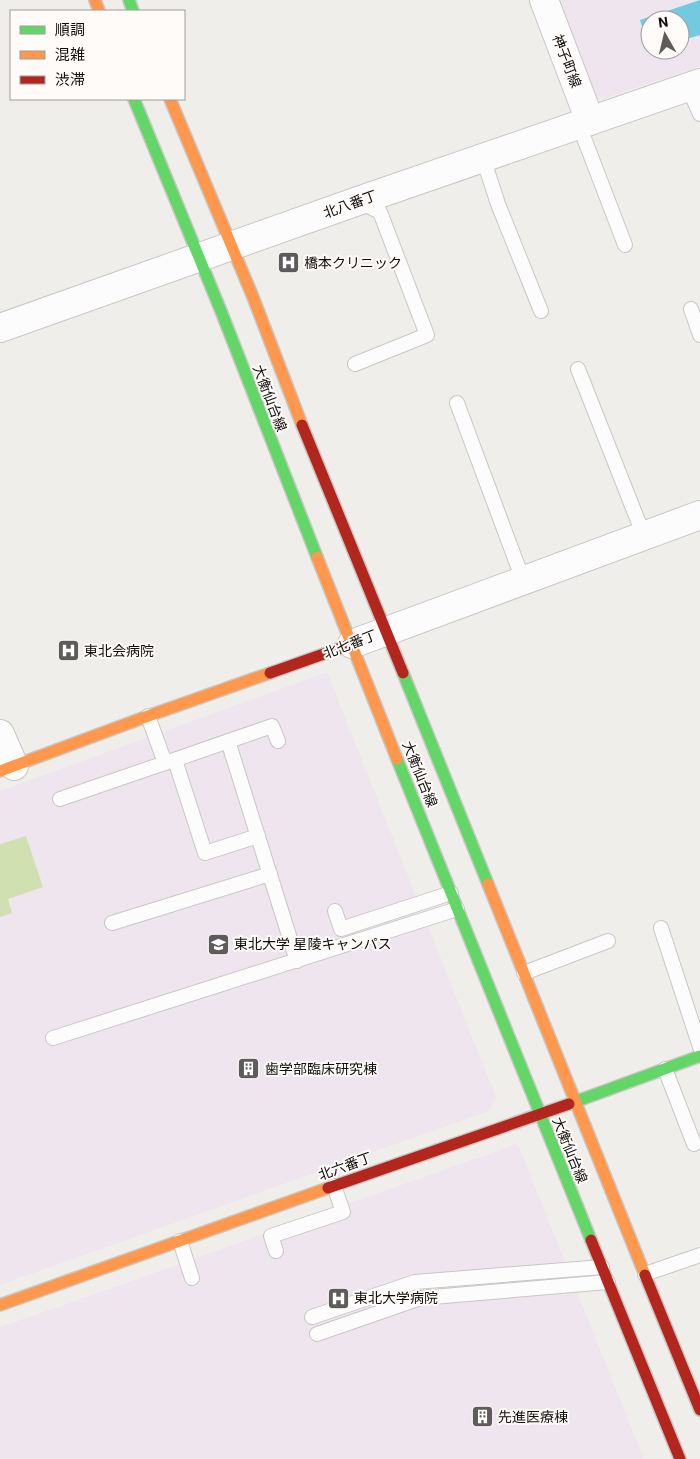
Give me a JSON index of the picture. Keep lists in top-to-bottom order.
{
  "streets": {
    "main road": ["大衡仙台線", "北七番丁", "北六番丁"],
    "street": ["神子町線", "北八番丁"]
  },
  "crossings": [
    ["神子町線", "北八番丁"],
    ["北八番丁", "大衡仙台線"],
    ["大衡仙台線", "北七番丁"],
    ["大衡仙台線", "北六番丁"]
  ],
  "places": {
    "hospital": ["橋本クリニック", "東北会病院", "東北大学病院"],
    "school or university": ["東北大学 星陵キャンパス"],
    "building": ["歯学部臨床研究棟", "先進医療棟"]
  },
  "legend": ["順調", "混雑", "渋滞"],
  "north": "top"
}
